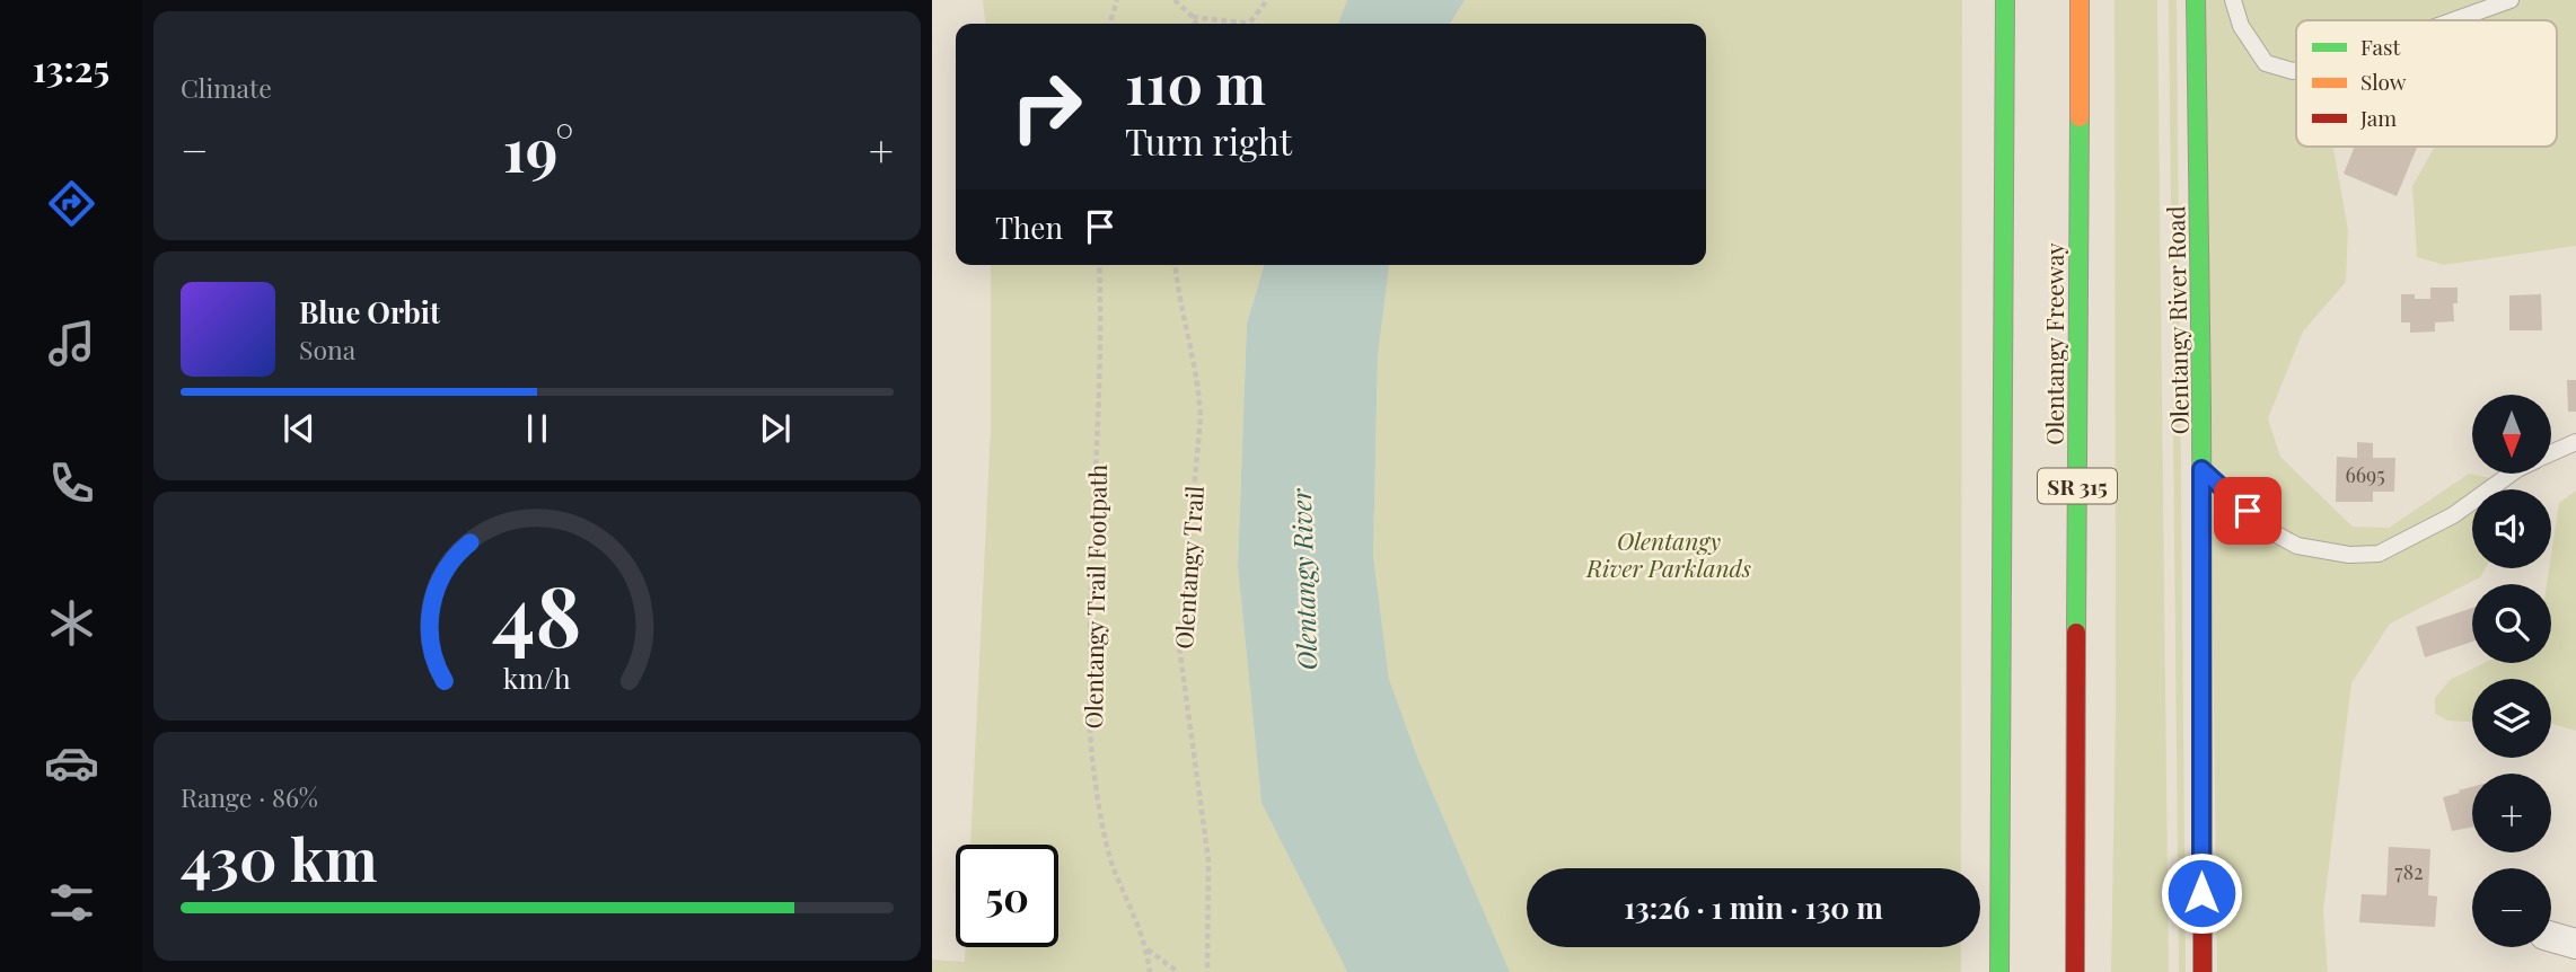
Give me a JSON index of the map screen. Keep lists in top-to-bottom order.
{
  "streets": {
    "main road": ["Olentangy River Road", "Olentangy Freeway", "SR 315"],
    "path": ["Olentangy Trail", "Olentangy Trail Footpath"]
  },
  "water": ["Olentangy River"],
  "parks": ["Olentangy River Parklands"],
  "house_numbers": ["6695", "782"],
  "legend": ["Fast", "Slow", "Jam"],
  "north": "bottom",
  "page": {
    "tabs": "13:25",
    "tile": [
      "Climate",
      ["Range · 86%", "430 km"]
    ],
    "turn": ["110 m", "Turn right"],
    "heat": ["−", "19°", "+"],
    "then": "Then",
    "song": ["Blue Orbit", "Sona"],
    "map_buttons": ["+", "−"],
    "limit": "50",
    "trip": "13:26 · 1 min · 130 m",
    "gauge": ["48", "km/h"]
  }
}
